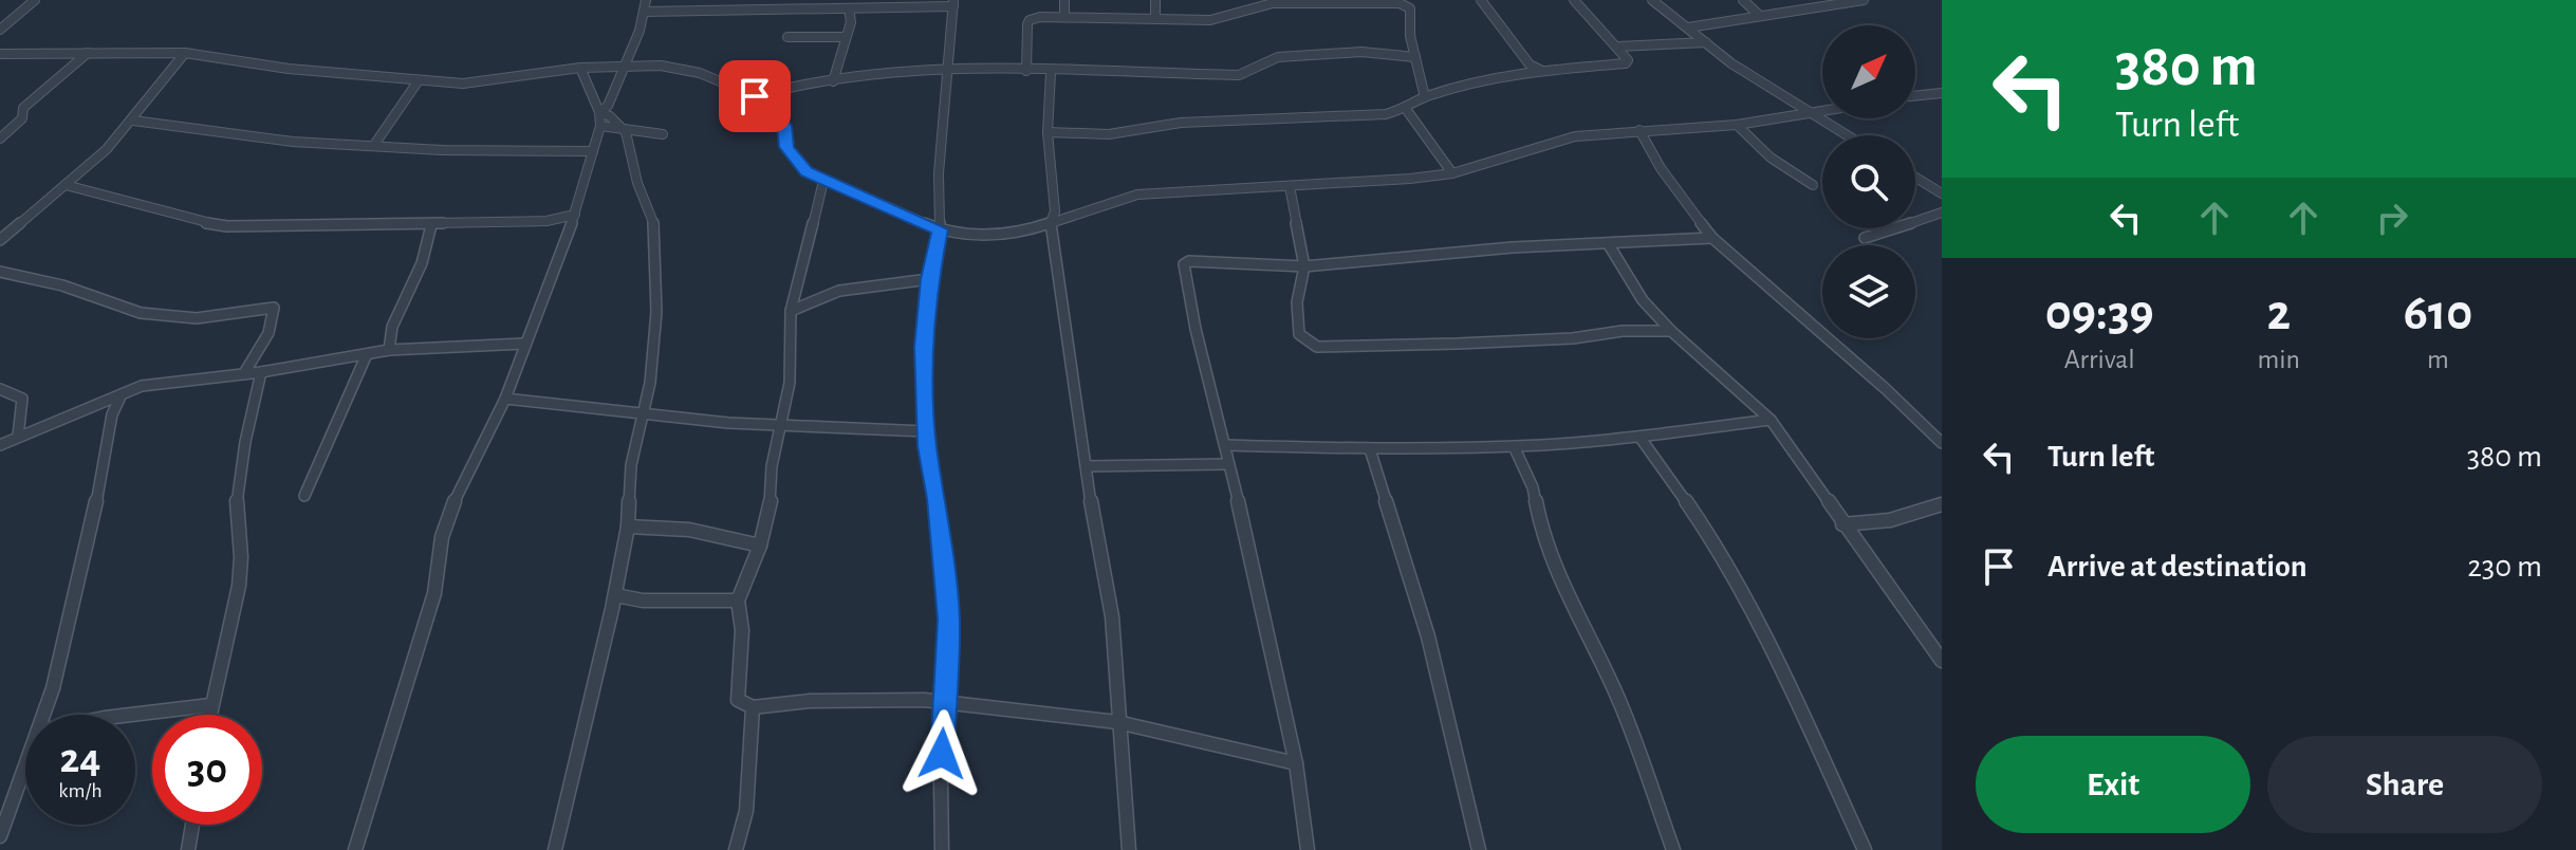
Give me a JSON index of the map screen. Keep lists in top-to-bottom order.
{
  "north": "top right",
  "page": {
    "turn": ["380 m", "Turn left"],
    "eta": [
      "09:39",
      "Arrival",
      "2",
      "min",
      "610",
      "m"
    ],
    "list": [
      {
        "name": "Turn left",
        "value": "380 m"
      },
      {
        "name": "Arrive at destination",
        "value": "230 m"
      }
    ],
    "speed": "24 km/h",
    "limit": "30",
    "buttons": ["Exit", "Share"]
  }
}
